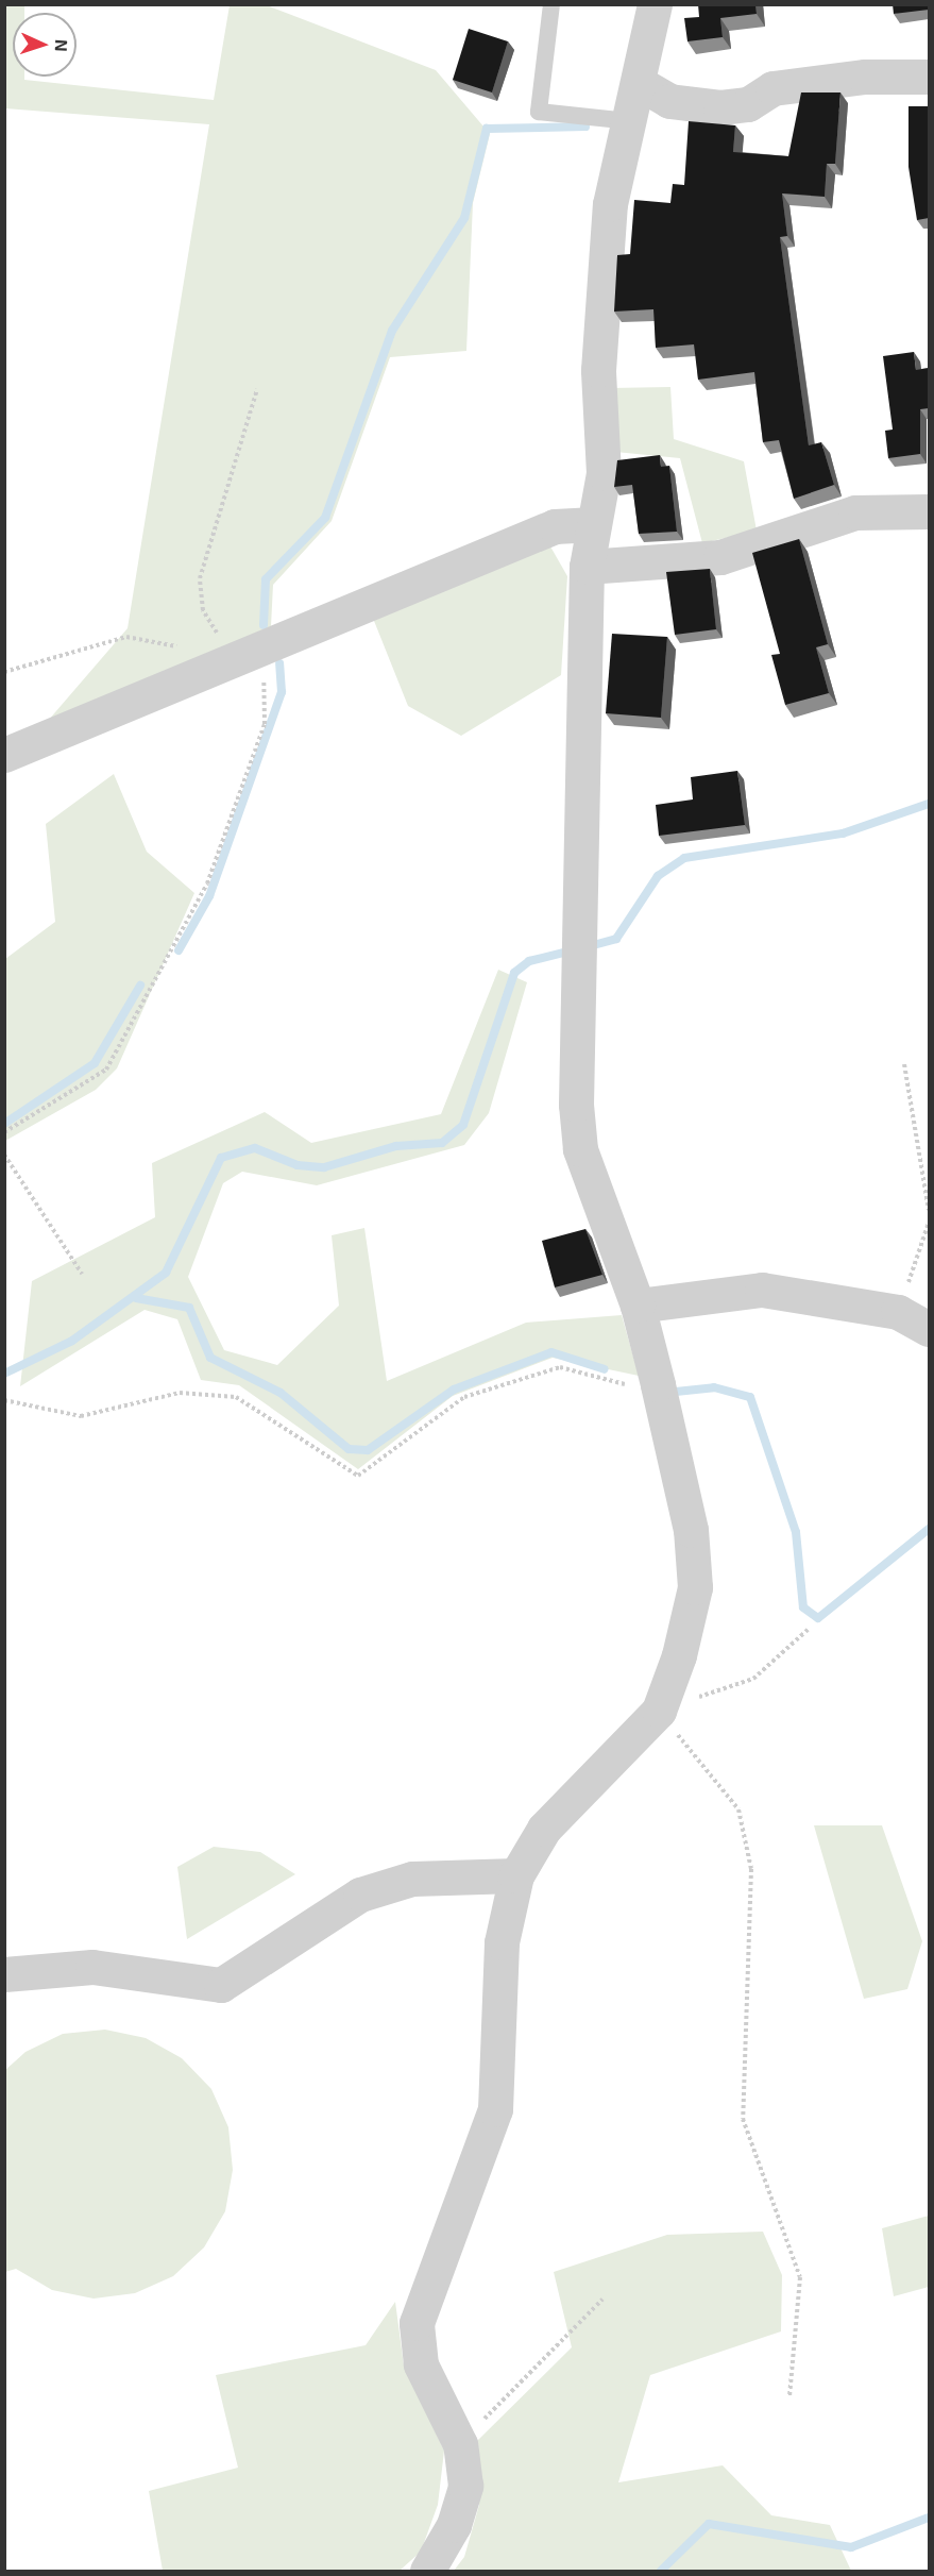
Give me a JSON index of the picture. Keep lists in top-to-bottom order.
{
  "north": "right"
}
